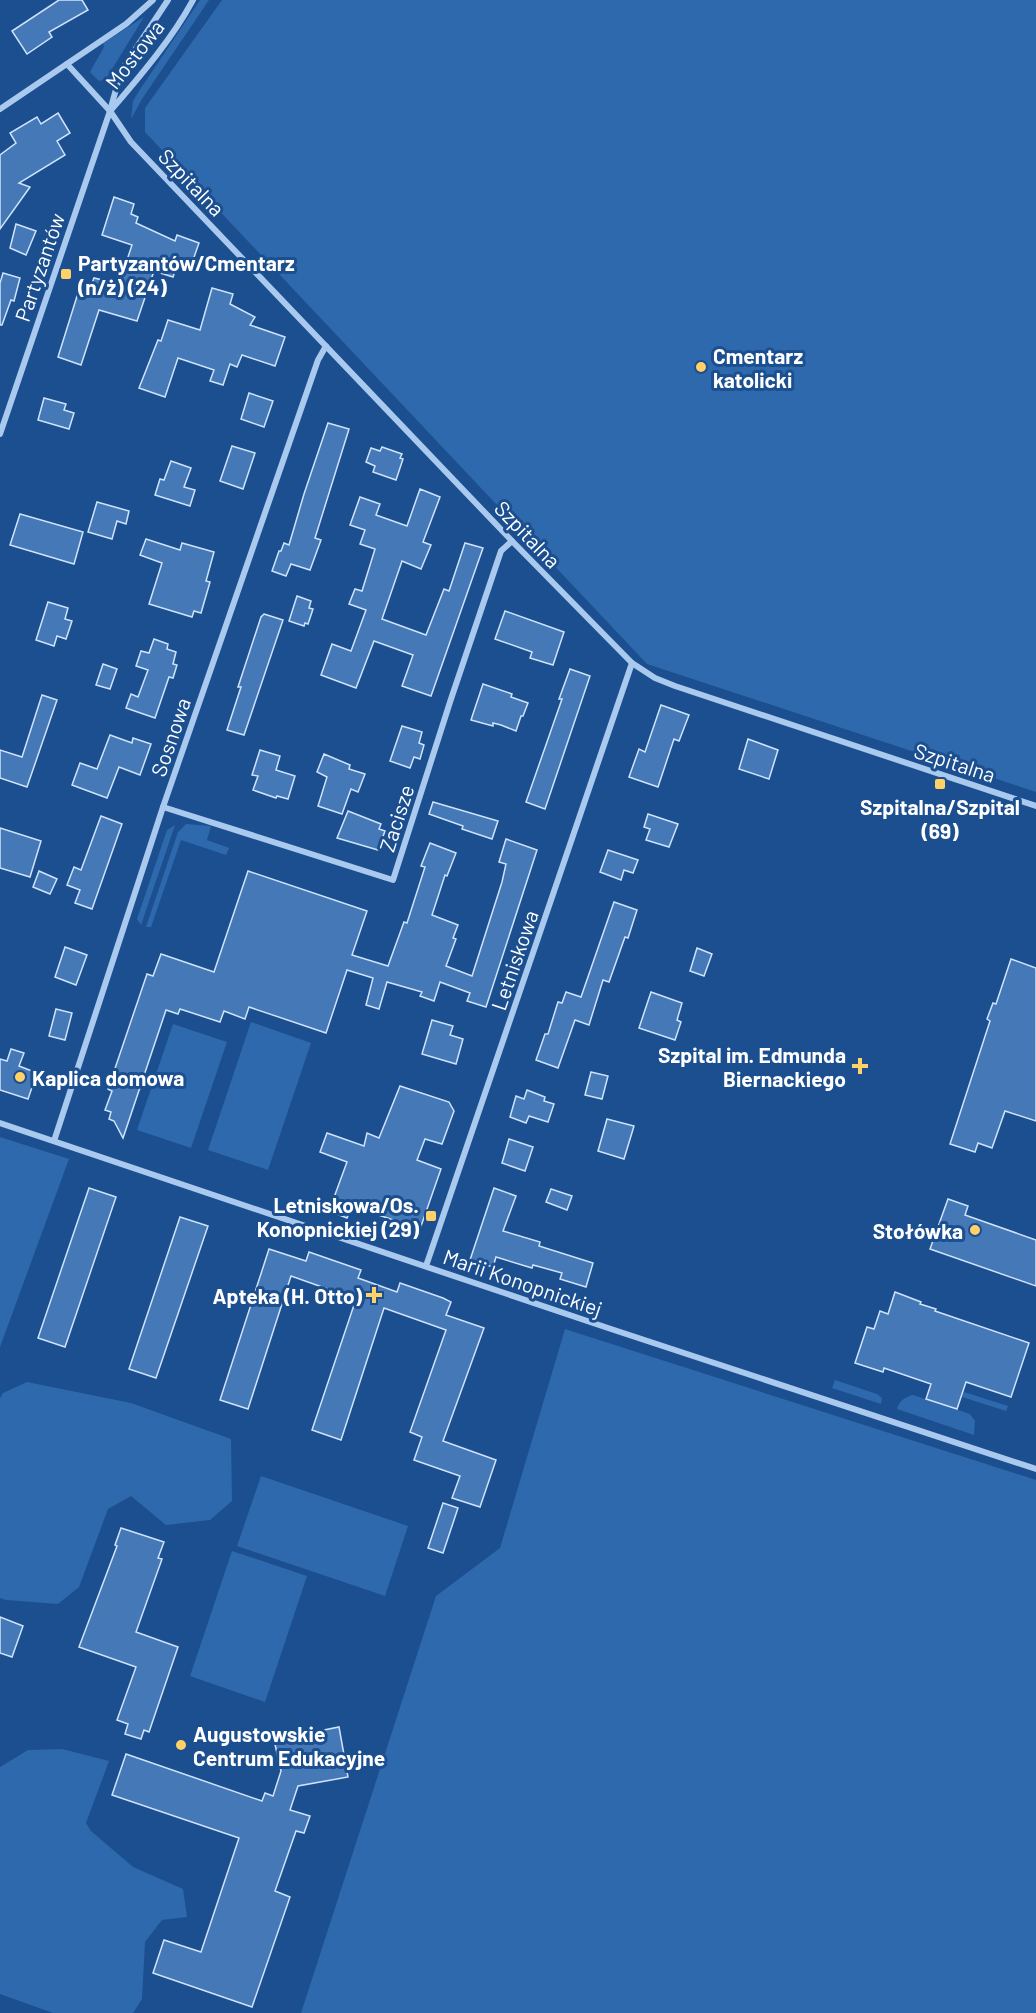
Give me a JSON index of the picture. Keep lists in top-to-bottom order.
{
  "streets": {
    "street": [
      "Mostowa",
      "Szpitalna",
      "Partyzantów",
      "Sosnowa",
      "Zacisze",
      "Letniskowa",
      "Marii Konopnickiej"
    ]
  },
  "crossings": [
    ["Mostowa", "Szpitalna"],
    ["Mostowa", "Partyzantów"],
    ["Szpitalna", "Partyzantów"],
    ["Szpitalna", "Sosnowa"],
    ["Szpitalna", "Zacisze"],
    ["Szpitalna", "Letniskowa"],
    ["Sosnowa", "Zacisze"],
    ["Sosnowa", "Marii Konopnickiej"],
    ["Letniskowa", "Marii Konopnickiej"]
  ],
  "places": {
    "transit": ["Partyzantów/Cmentarz (n/ż) (24)", "Szpitalna/Szpital (69)", "Letniskowa/Os. Konopnickiej (29)"],
    "other": [
      "Cmentarz katolicki",
      "Kaplica domowa",
      "Stołówka",
      "Augustowskie Centrum Edukacyjne"
    ],
    "health": ["Szpital im. Edmunda Biernackiego", "Apteka (H. Otto)"]
  }
}
